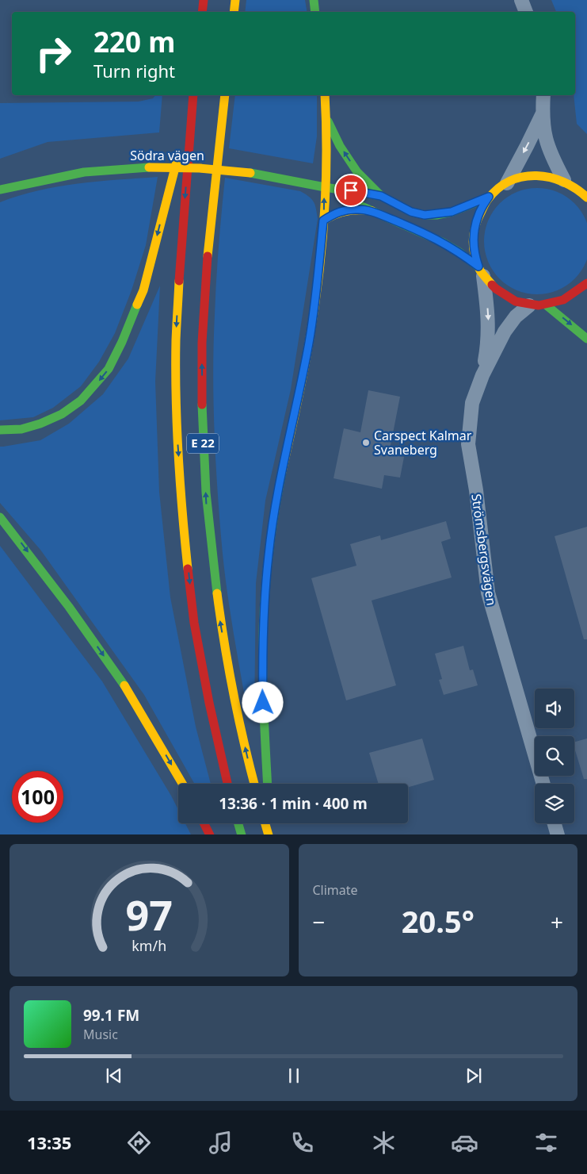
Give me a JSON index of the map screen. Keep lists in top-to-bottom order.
{
  "streets": {
    "main road": ["Södra vägen", "E 22"],
    "street": ["Strömsbergsvägen"]
  },
  "crossings": [
    ["Södra vägen", "Strömsbergsvägen"]
  ],
  "places": ["Carspect Kalmar Svaneberg"],
  "page": {
    "turn": ["220 m", "Turn right"],
    "limit": "100",
    "trip": "13:36 · 1 min · 400 m",
    "tile": "Climate",
    "heat": ["−", "20.5°", "+"],
    "song": ["99.1 FM", "Music"],
    "tabs": "13:35",
    "gauge": ["97", "km/h"]
  }
}
